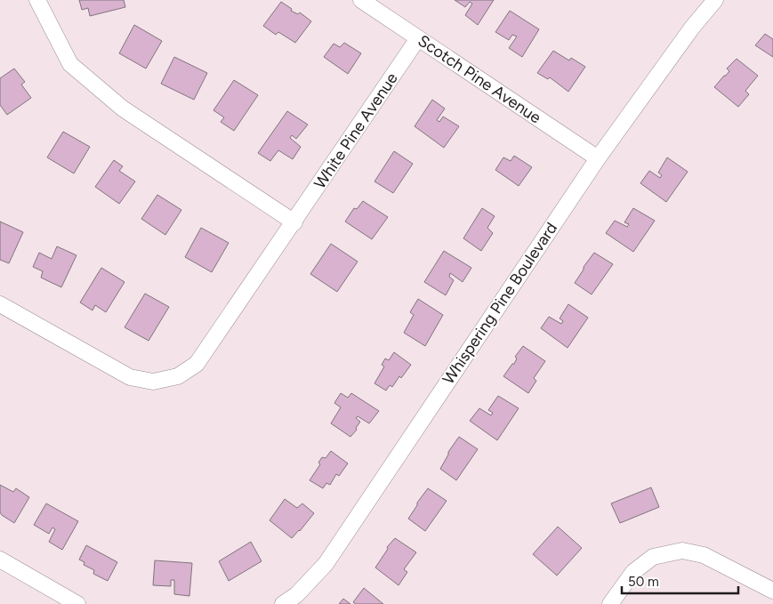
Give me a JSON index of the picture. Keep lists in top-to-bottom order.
{
  "streets": {
    "street": ["Scotch Pine Avenue", "White Pine Avenue", "Whispering Pine Boulevard"]
  },
  "crossings": [
    ["Scotch Pine Avenue", "White Pine Avenue"],
    ["Scotch Pine Avenue", "Whispering Pine Boulevard"]
  ],
  "scale_bar": "50 m"
}
